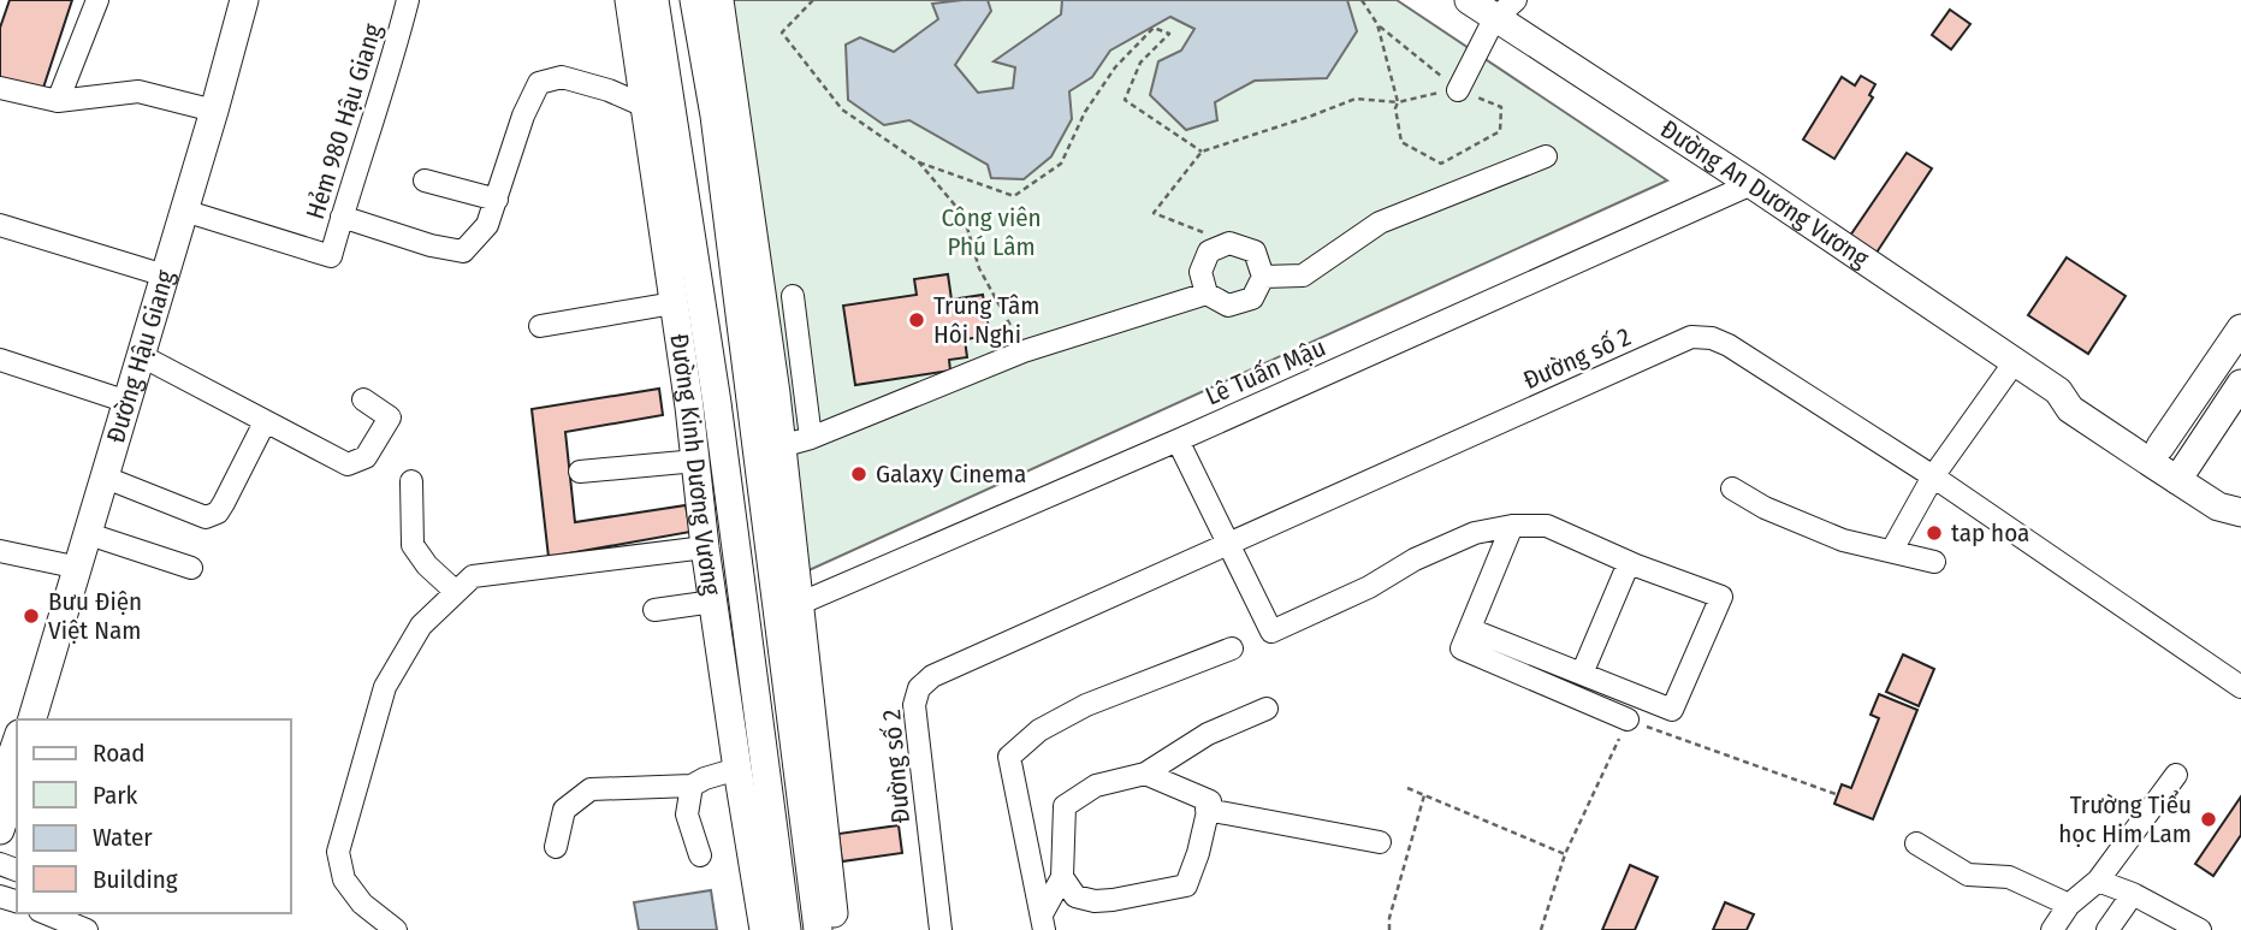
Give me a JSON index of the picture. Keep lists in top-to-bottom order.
{
  "streets": {
    "main road": ["Đường An Dương Vương", "Đường Hậu Giang", "Đường Kinh Dương Vương"],
    "street": ["Hẻm 980 Hậu Giang", "Đường số 2", "Lê Tuấn Mậu"]
  },
  "crossings": [
    ["Hẻm 980 Hậu Giang", "Đường Hậu Giang"],
    ["Đường An Dương Vương", "Lê Tuấn Mậu"]
  ],
  "parks": ["Công viên Phú Lâm"],
  "places": [
    "Trung Tâm Hôi Nghi",
    "Galaxy Cinema",
    "tap hoa",
    "Bưu Điện Việt Nam",
    "Trường Tiểu học Him Lam"
  ],
  "legend": [
    "Road",
    "Park",
    "Water",
    "Building"
  ]
}
